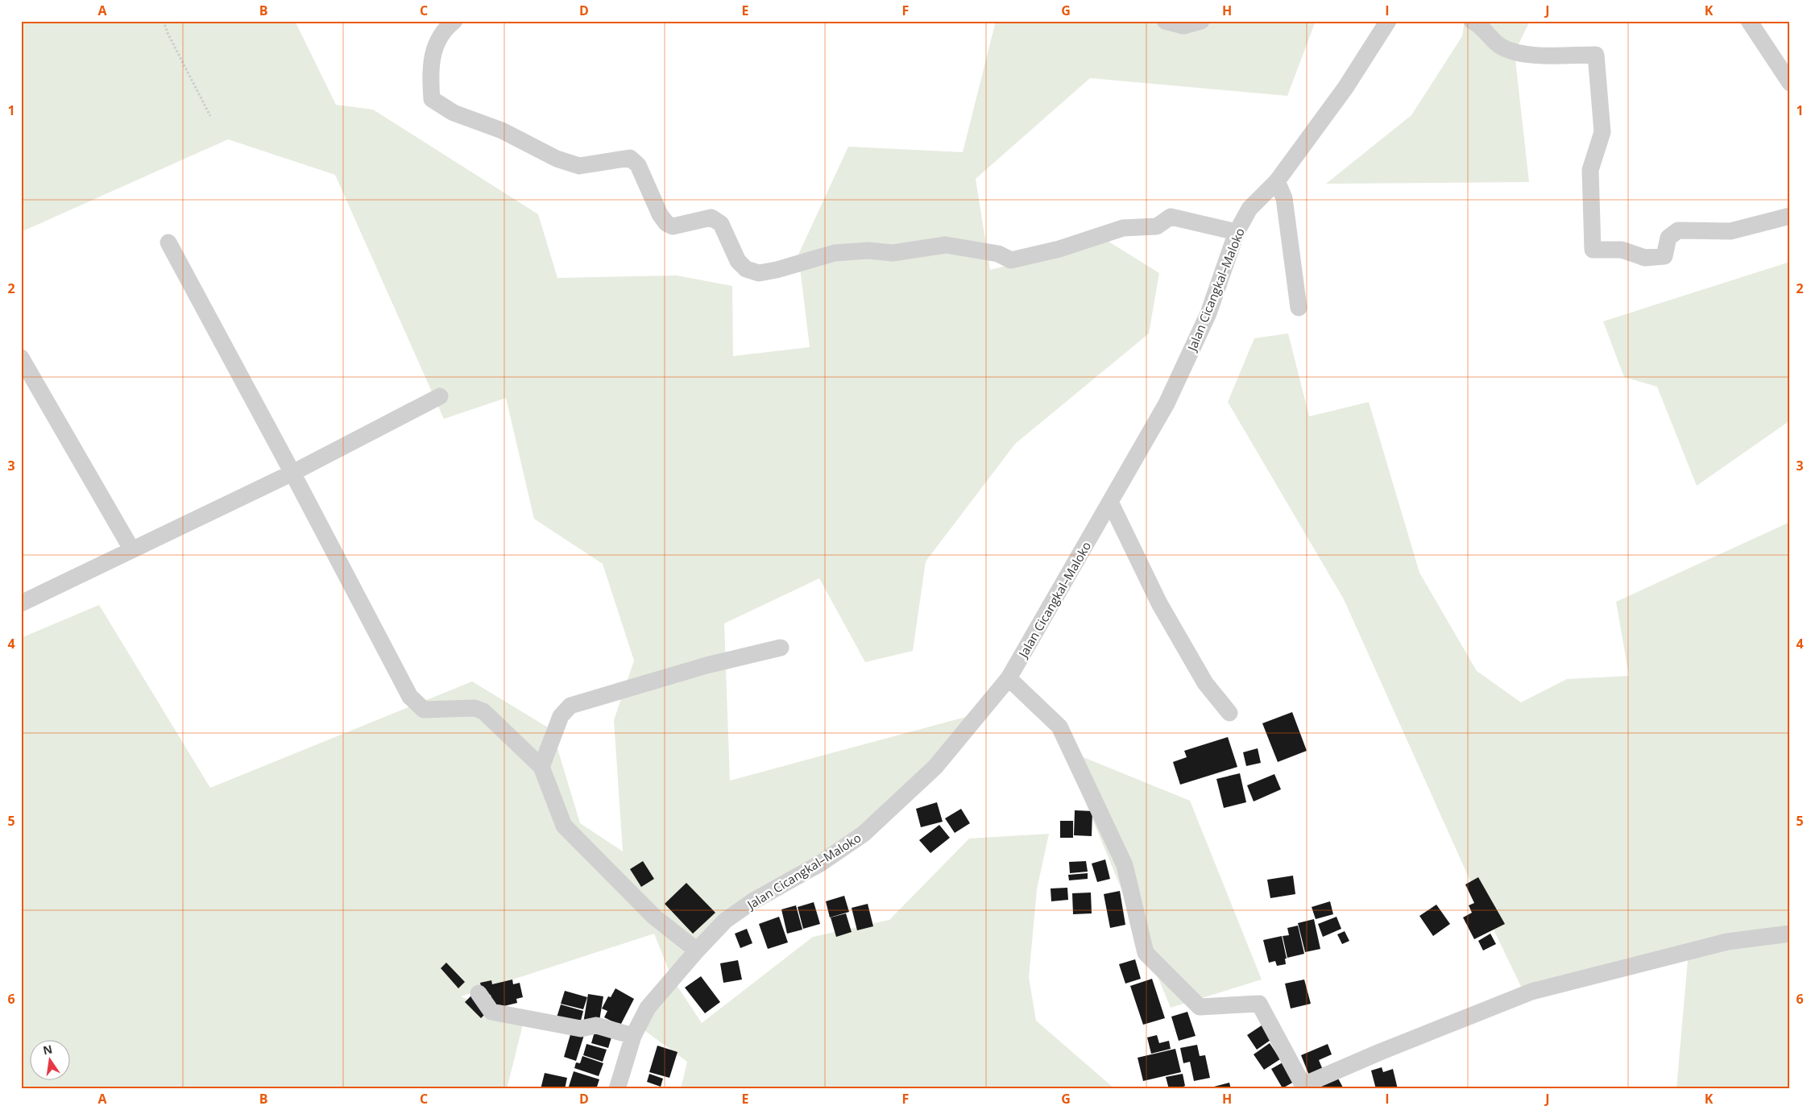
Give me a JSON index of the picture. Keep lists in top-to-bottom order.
{
  "streets": {
    "street": ["Jalan Cicangkal–Maloko"]
  },
  "north": "top",
  "grid": {
    "columns": [
      "A",
      "B",
      "C",
      "D",
      "E",
      "F",
      "G",
      "H",
      "I",
      "J",
      "K"
    ],
    "rows": [
      "1",
      "2",
      "3",
      "4",
      "5",
      "6"
    ]
  }
}
